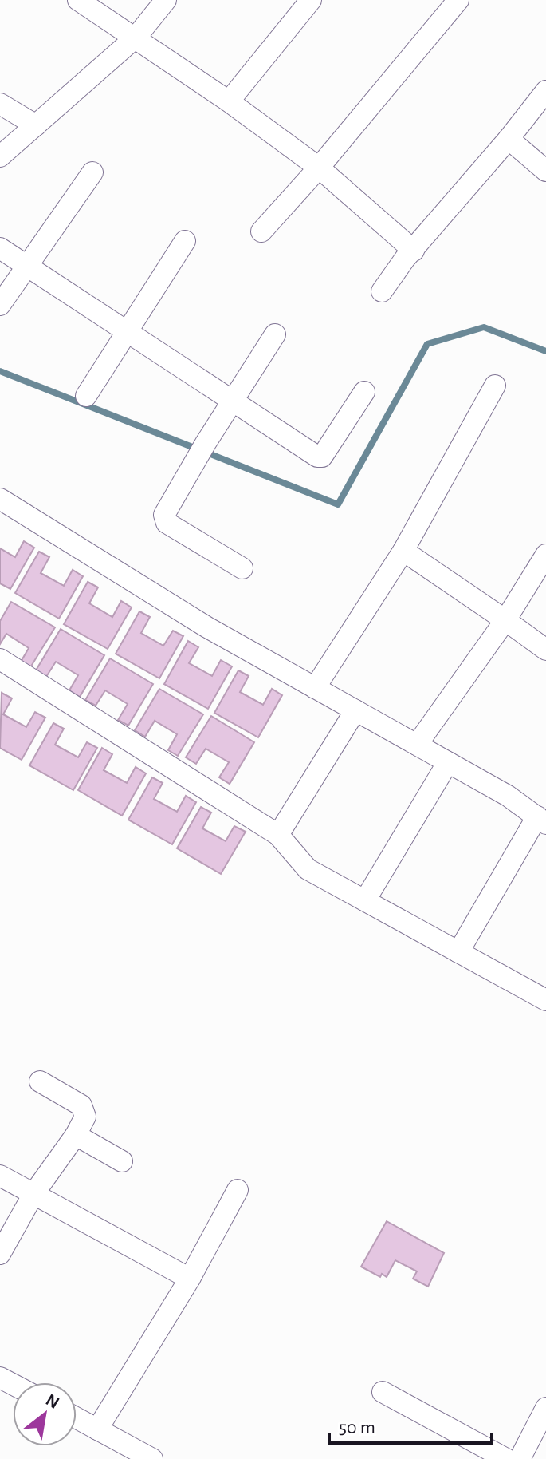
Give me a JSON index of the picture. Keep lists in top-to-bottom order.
{
  "scale_bar": "50 m",
  "north": "top right"
}
